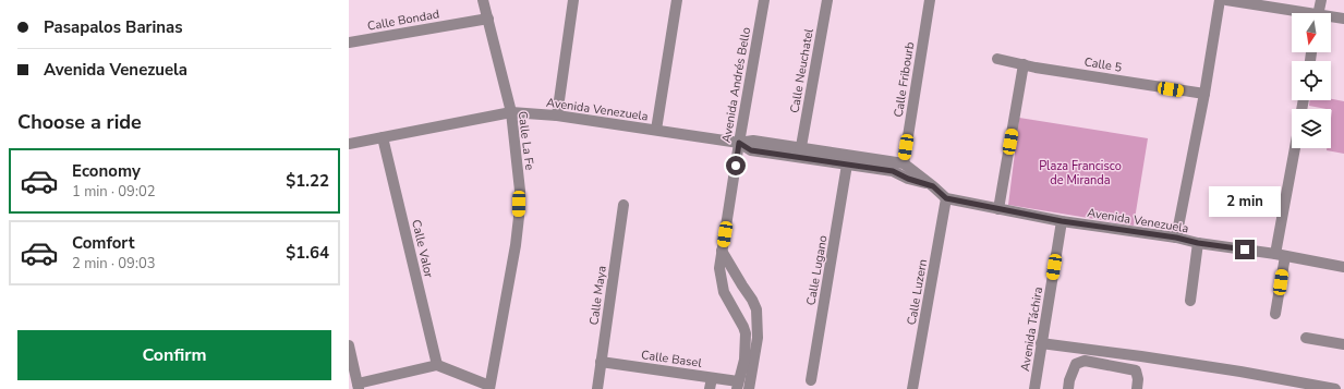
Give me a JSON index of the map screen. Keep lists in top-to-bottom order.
{
  "streets": {
    "street": [
      "Calle Bondad",
      "Calle 5",
      "Calle Neuchatel",
      "Calle Fribourb",
      "Avenida Andrés Bello",
      "Avenida Venezuela",
      "Calle La Fe",
      "Calle Valor",
      "Calle Lugano",
      "Calle Luzern",
      "Calle Maya",
      "Avenida Táchira",
      "Calle Basel"
    ]
  },
  "crossings": [
    ["Calle Bondad", "Calle La Fe"],
    ["Calle Neuchatel", "Avenida Venezuela"],
    ["Calle Fribourb", "Avenida Venezuela"],
    ["Avenida Andrés Bello", "Avenida Venezuela"],
    ["Avenida Andrés Bello", "Calle Basel"],
    ["Avenida Venezuela", "Calle La Fe"],
    ["Avenida Venezuela", "Calle Valor"],
    ["Avenida Venezuela", "Calle Lugano"],
    ["Avenida Venezuela", "Calle Luzern"],
    ["Avenida Venezuela", "Avenida Táchira"],
    ["Calle Maya", "Calle Basel"]
  ],
  "parks": ["Plaza Francisco de Miranda"],
  "north": "bottom",
  "page": {
    "banner": ["Pasapalos Barinas", "Avenida Venezuela"],
    "heading": "Choose a ride",
    "list": [
      {
        "name": "Economy",
        "note": "1 min · 09:02",
        "value": "$1.22"
      },
      {
        "name": "Comfort",
        "note": "2 min · 09:03",
        "value": "$1.64"
      }
    ],
    "bubble": "2 min",
    "buttons": "Confirm"
  }
}
